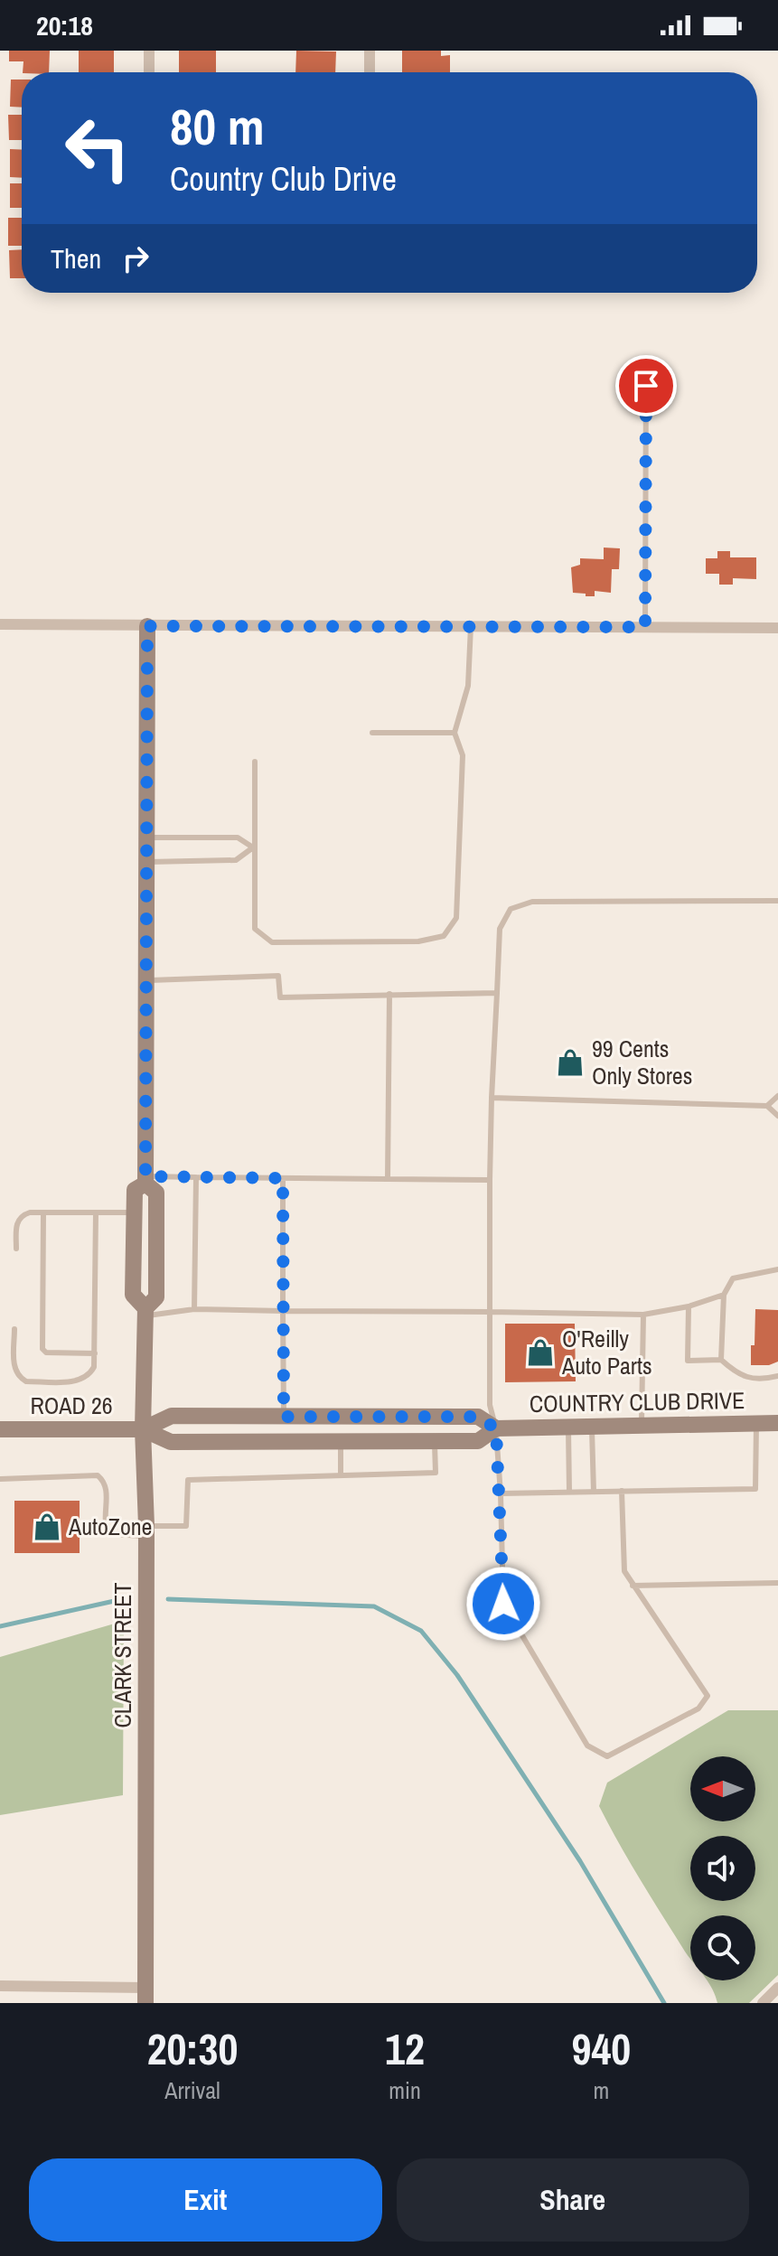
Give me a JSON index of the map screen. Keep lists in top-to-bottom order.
{
  "streets": {
    "street": ["COUNTRY CLUB DRIVE", "ROAD 26", "CLARK STREET"]
  },
  "crossings": [
    ["COUNTRY CLUB DRIVE", "ROAD 26"],
    ["COUNTRY CLUB DRIVE", "CLARK STREET"],
    ["ROAD 26", "CLARK STREET"]
  ],
  "places": {
    "shop": ["99 Cents Only Stores", "O'Reilly Auto Parts", "AutoZone"]
  },
  "north": "left",
  "page": {
    "status": "20:18",
    "turn": ["80 m", "Country Club Drive"],
    "then": "Then",
    "eta": [
      "20:30",
      "Arrival",
      "12",
      "min",
      "940",
      "m"
    ],
    "buttons": ["Exit", "Share"]
  }
}
